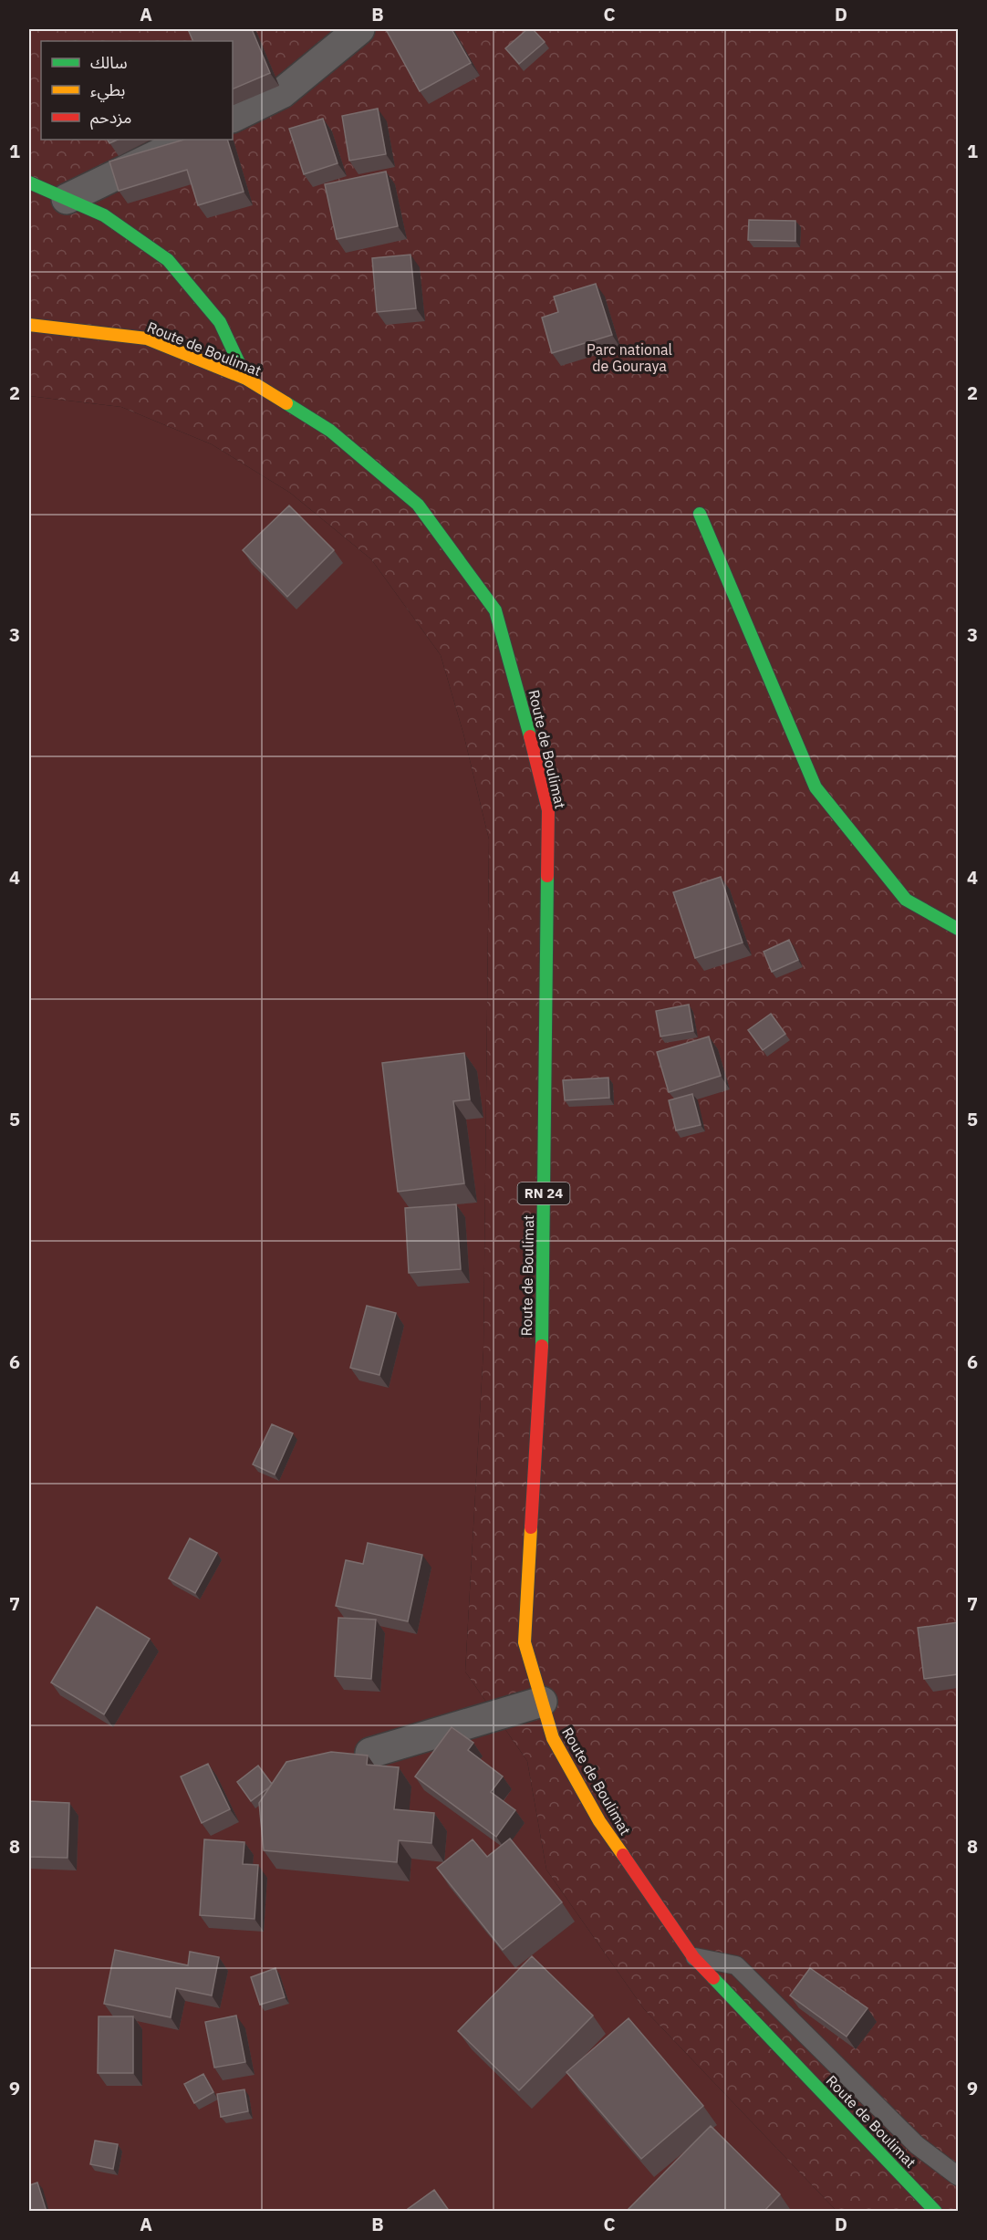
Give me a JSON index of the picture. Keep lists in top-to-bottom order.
{
  "streets": {
    "main road": ["Route de Boulimat", "RN 24"]
  },
  "parks": ["Parc national de Gouraya"],
  "legend": ["سالك", "بطيء", "مزدحم"],
  "grid": {
    "columns": [
      "A",
      "B",
      "C",
      "D"
    ],
    "rows": [
      "1",
      "2",
      "3",
      "4",
      "5",
      "6",
      "7",
      "8",
      "9"
    ]
  }
}
